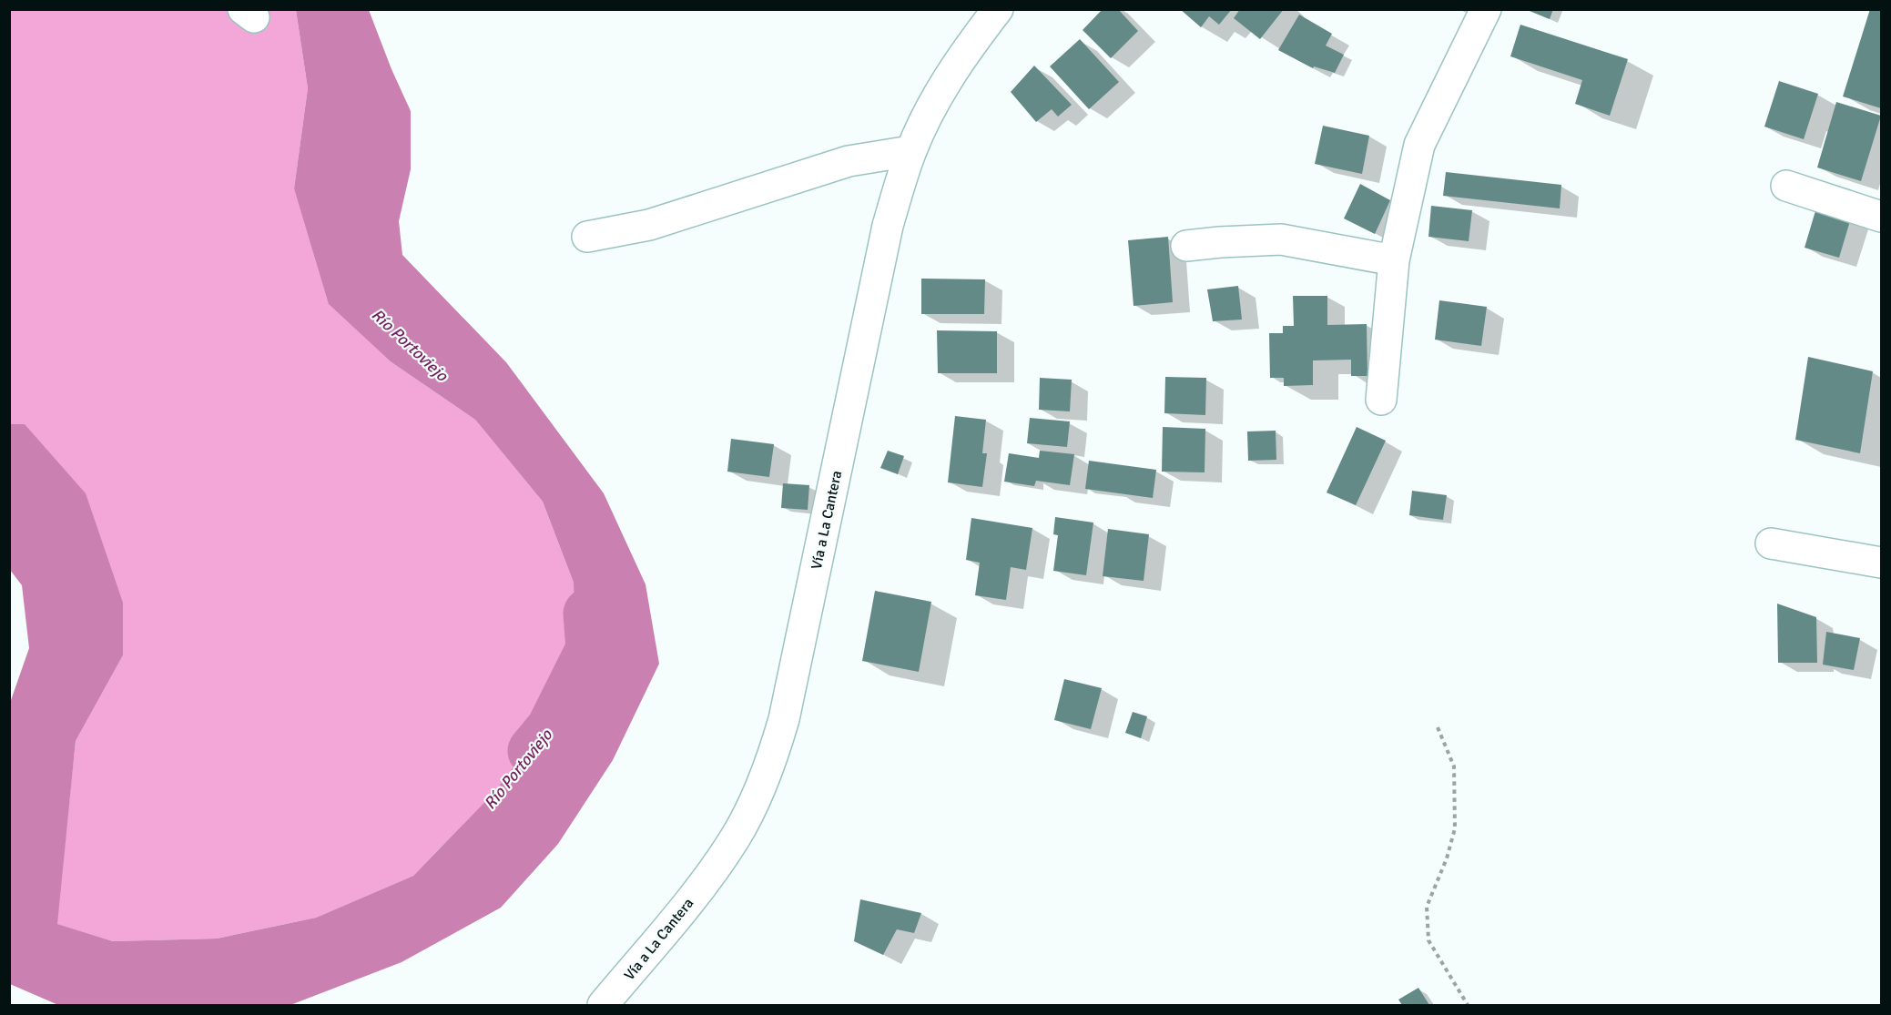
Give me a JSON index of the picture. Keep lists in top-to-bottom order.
{
  "streets": {
    "main road": ["Vía a La Cantera"]
  },
  "water": ["Río Portoviejo"]
}
